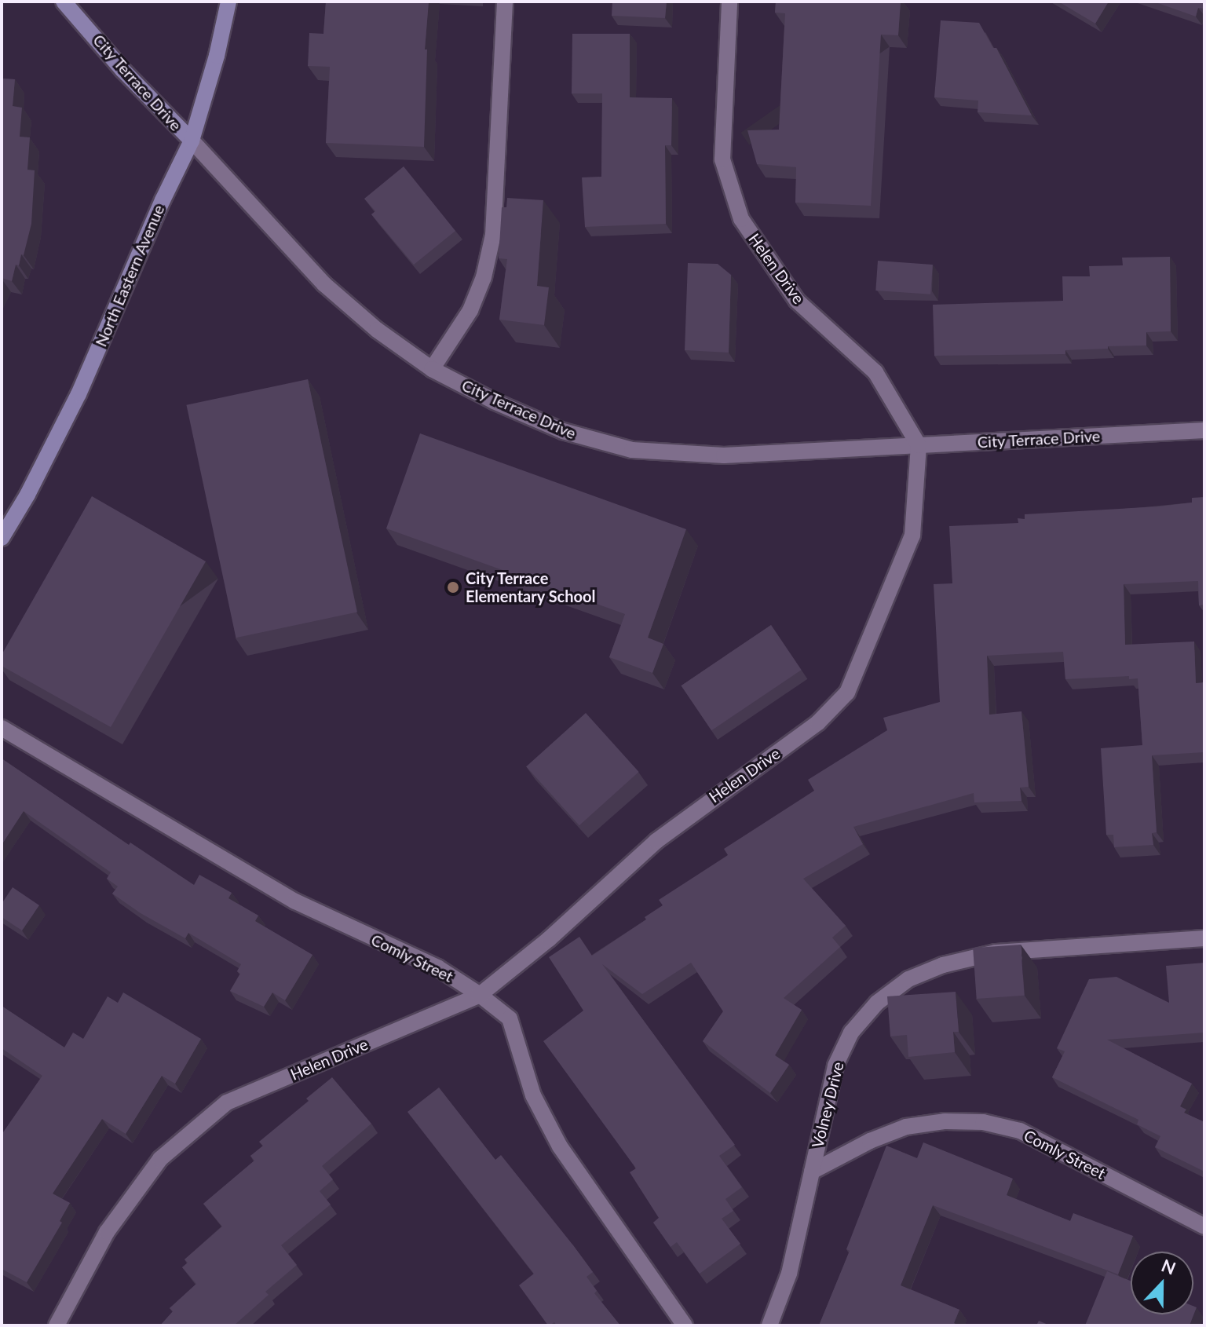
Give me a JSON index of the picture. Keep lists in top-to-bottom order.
{
  "streets": {
    "main road": ["City Terrace Drive", "North Eastern Avenue"],
    "street": ["Helen Drive", "Comly Street", "Volney Drive"]
  },
  "crossings": [
    ["City Terrace Drive", "Helen Drive"],
    ["City Terrace Drive", "North Eastern Avenue"],
    ["Helen Drive", "Comly Street"],
    ["Comly Street", "Volney Drive"]
  ],
  "places": ["City Terrace Elementary School"],
  "north": "top"
}
